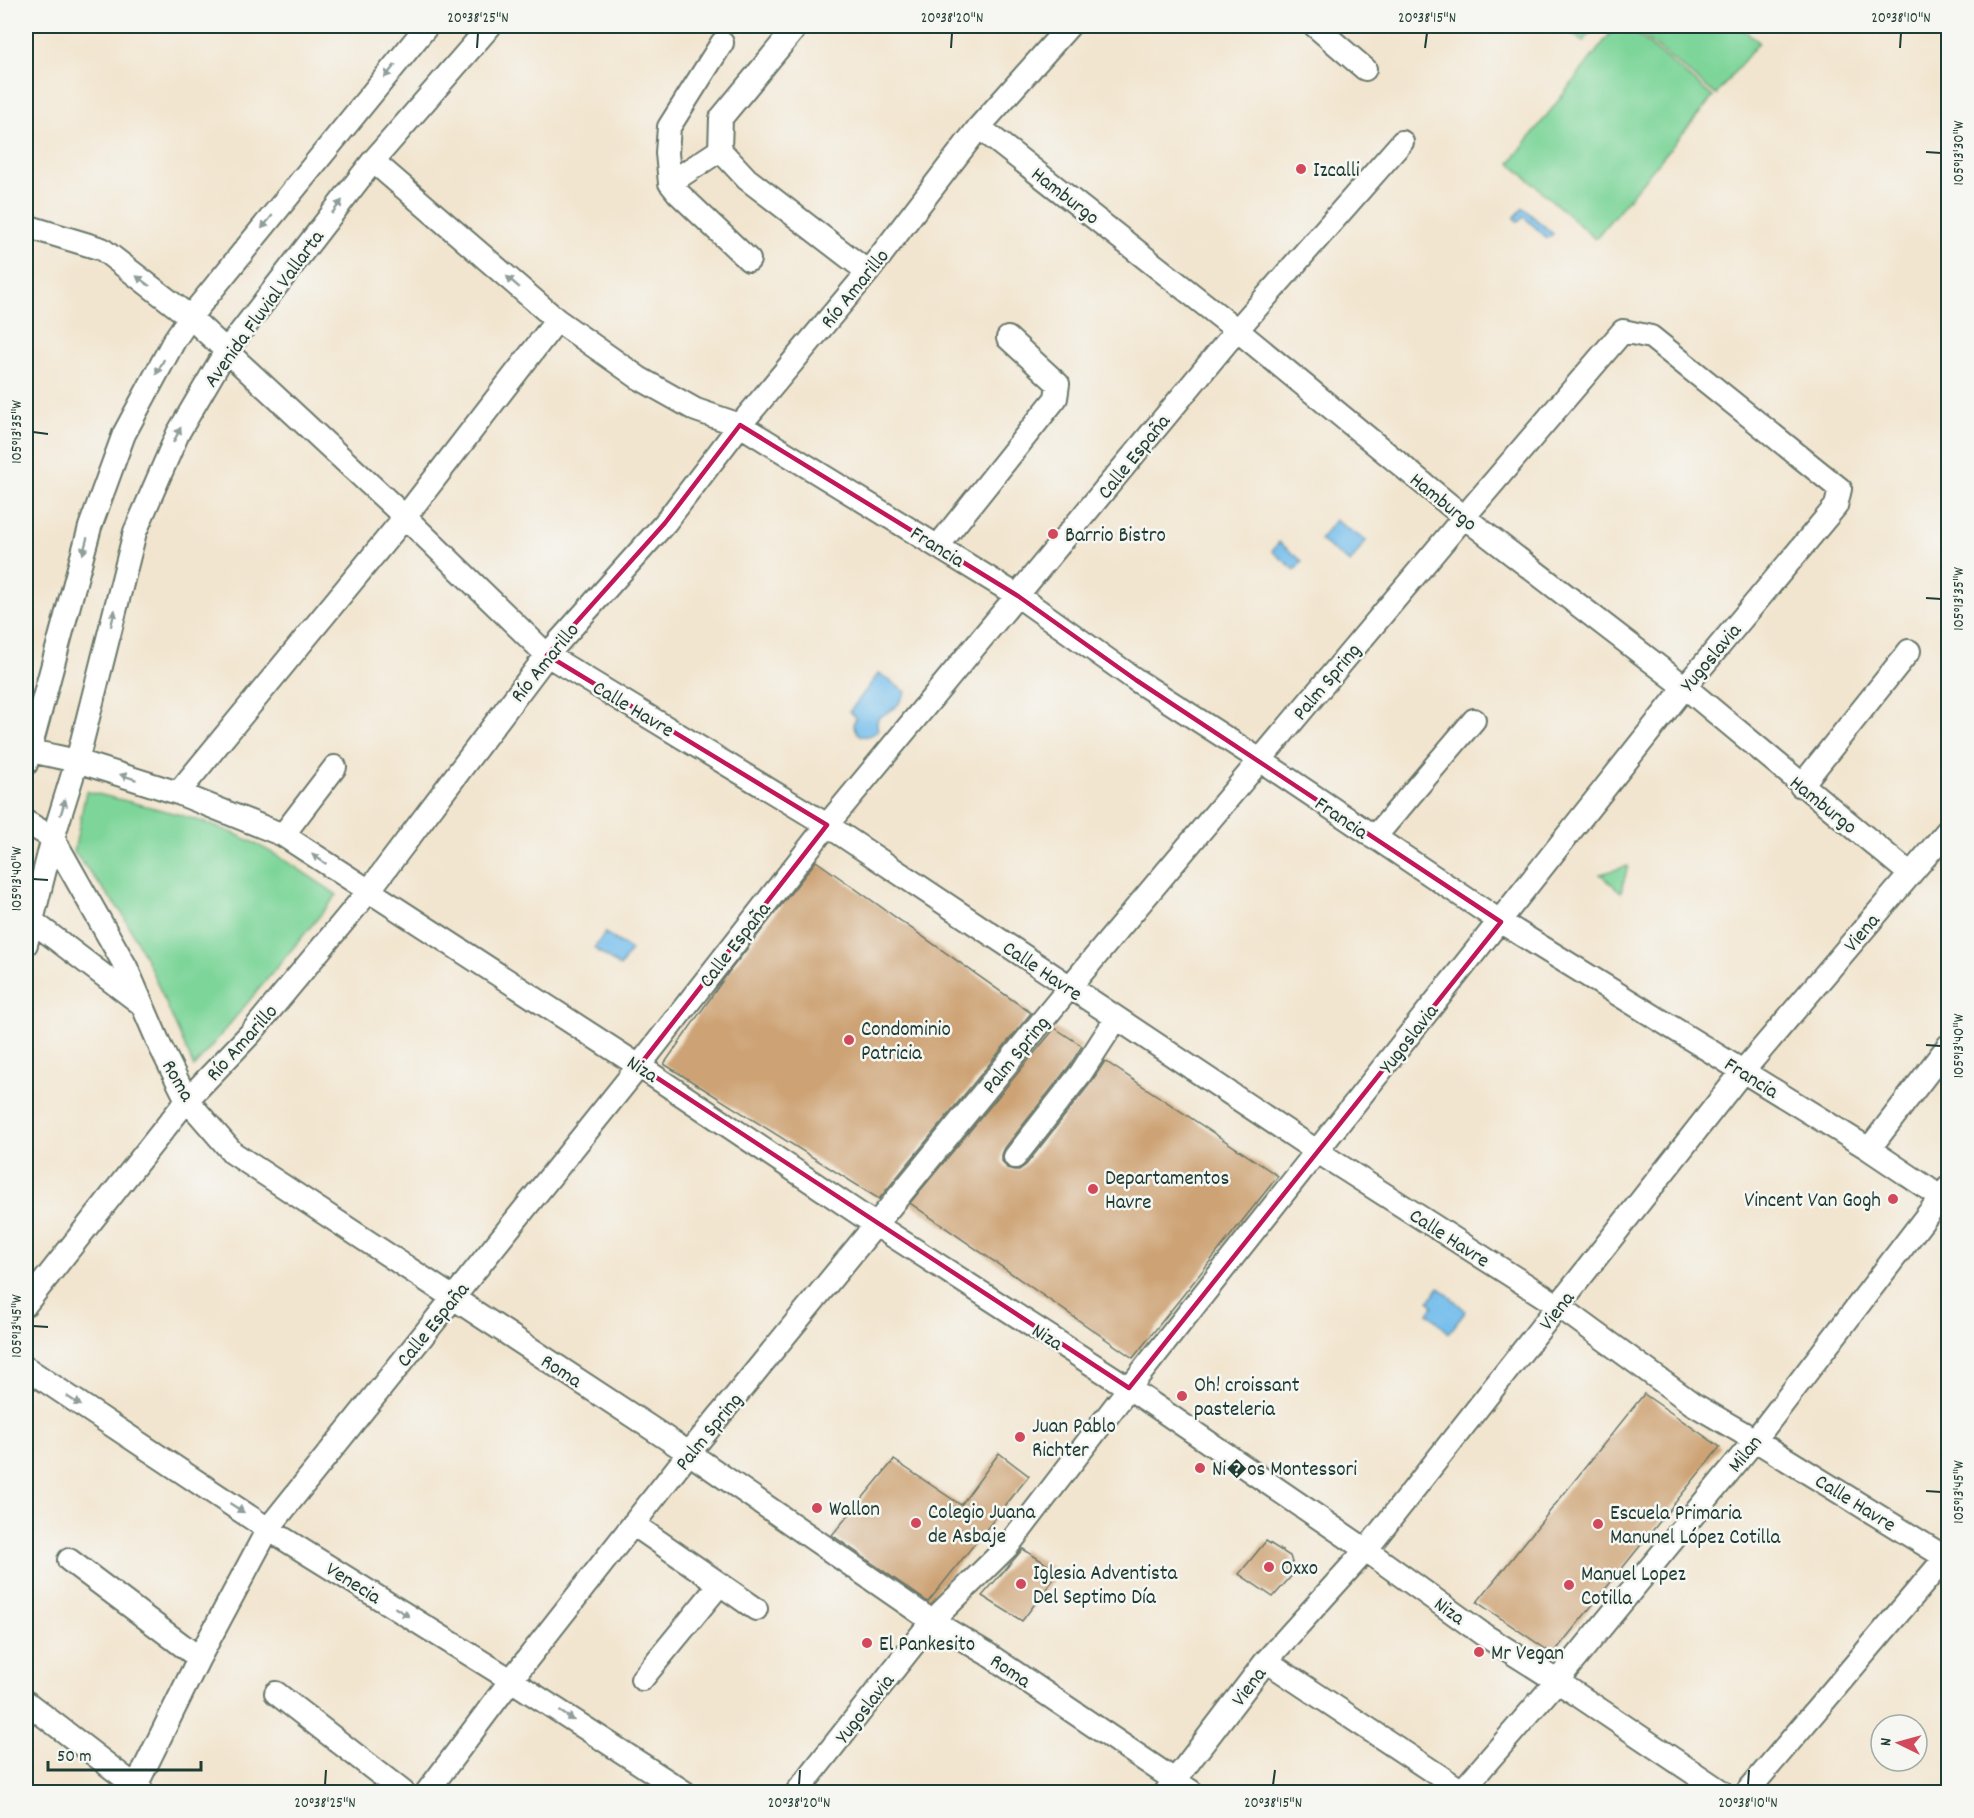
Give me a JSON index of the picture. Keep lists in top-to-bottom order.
{
  "streets": {
    "street": [
      "Hamburgo",
      "Río Amarillo",
      "Avenida Fluvial Vallarta",
      "Calle España",
      "Francia",
      "Yugoslavia",
      "Palm Spring",
      "Calle Havre",
      "Viena",
      "Niza",
      "Roma",
      "Milan",
      "Venecia"
    ]
  },
  "crossings": [
    ["Hamburgo", "Río Amarillo"],
    ["Hamburgo", "Calle España"],
    ["Hamburgo", "Yugoslavia"],
    ["Hamburgo", "Palm Spring"],
    ["Hamburgo", "Viena"],
    ["Río Amarillo", "Francia"],
    ["Río Amarillo", "Calle Havre"],
    ["Río Amarillo", "Niza"],
    ["Río Amarillo", "Roma"],
    ["Avenida Fluvial Vallarta", "Francia"],
    ["Avenida Fluvial Vallarta", "Calle Havre"],
    ["Avenida Fluvial Vallarta", "Niza"],
    ["Avenida Fluvial Vallarta", "Roma"],
    ["Calle España", "Francia"],
    ["Calle España", "Calle Havre"],
    ["Calle España", "Niza"],
    ["Calle España", "Roma"],
    ["Calle España", "Venecia"],
    ["Francia", "Yugoslavia"],
    ["Francia", "Palm Spring"],
    ["Francia", "Viena"],
    ["Francia", "Milan"],
    ["Yugoslavia", "Palm Spring"],
    ["Yugoslavia", "Calle Havre"],
    ["Yugoslavia", "Niza"],
    ["Yugoslavia", "Roma"],
    ["Palm Spring", "Calle Havre"],
    ["Palm Spring", "Niza"],
    ["Palm Spring", "Roma"],
    ["Palm Spring", "Venecia"],
    ["Calle Havre", "Viena"],
    ["Calle Havre", "Milan"],
    ["Viena", "Niza"],
    ["Viena", "Roma"],
    ["Niza", "Milan"]
  ],
  "places": [
    "Izcalli",
    "Barrio Bistro",
    "Condominio Patricia",
    "Departamentos Havre",
    "Vincent Van Gogh",
    "Oh! croissant pasteleria",
    "Juan Pablo Richter",
    "Ni�os Montessori",
    "Wallon",
    "Colegio Juana de Asbaje",
    "Escuela Primaria Manunel López Cotilla",
    "Oxxo",
    "Iglesia Adventista Del Septimo Día",
    "Manuel Lopez Cotilla",
    "El Pankesito",
    "Mr Vegan"
  ],
  "scale_bar": "50 m",
  "north": "left",
  "coordinates": [
    "20°38'25\"N",
    "20°38'20\"N",
    "20°38'15\"N",
    "20°38'10\"N",
    "105°13'30\"W",
    "105°13'35\"W",
    "105°13'40\"W",
    "105°13'45\"W"
  ]
}
